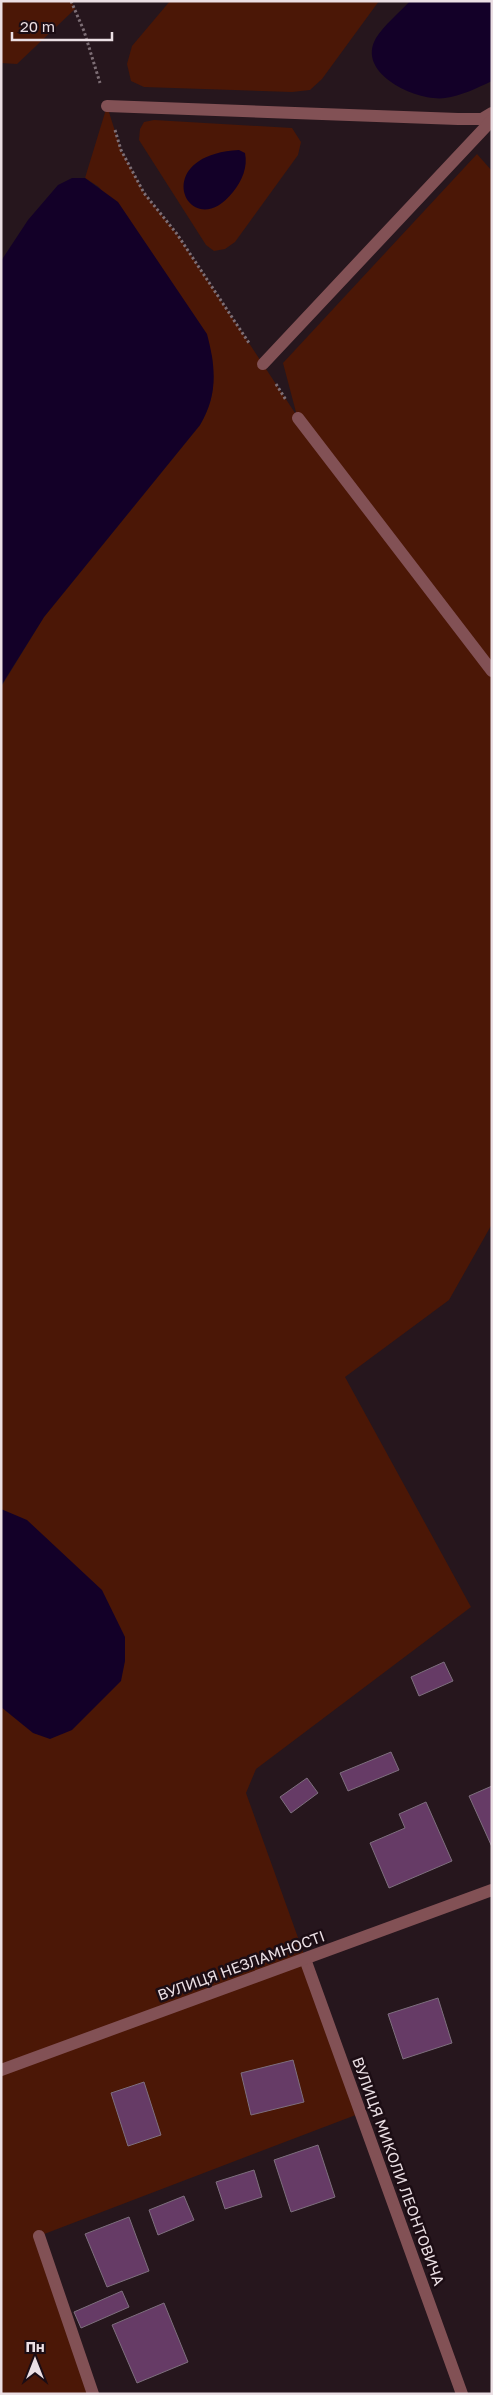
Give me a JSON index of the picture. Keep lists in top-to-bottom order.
{
  "streets": {
    "street": ["ВУЛИЦЯ НЕЗЛАМНОСТІ", "ВУЛИЦЯ МИКОЛИ ЛЕОНТОВИЧА"]
  },
  "crossings": [
    ["ВУЛИЦЯ НЕЗЛАМНОСТІ", "ВУЛИЦЯ МИКОЛИ ЛЕОНТОВИЧА"]
  ],
  "scale_bar": "20 m",
  "north": "top"
}
